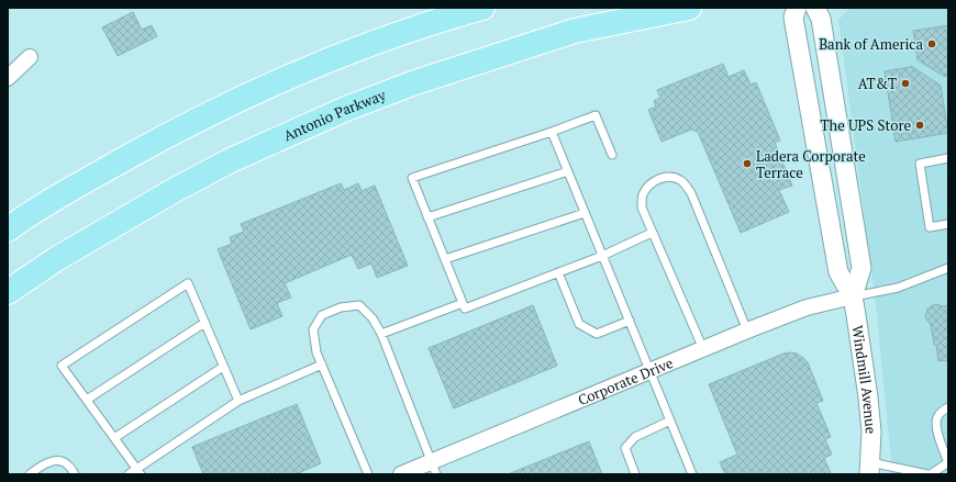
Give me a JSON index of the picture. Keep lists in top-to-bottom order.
{
  "streets": {
    "main road": ["Antonio Parkway"],
    "street": ["Windmill Avenue", "Corporate Drive"]
  },
  "crossings": [
    ["Windmill Avenue", "Corporate Drive"]
  ],
  "places": [
    "Bank of America",
    "AT&T",
    "The UPS Store",
    "Ladera Corporate Terrace"
  ]
}
